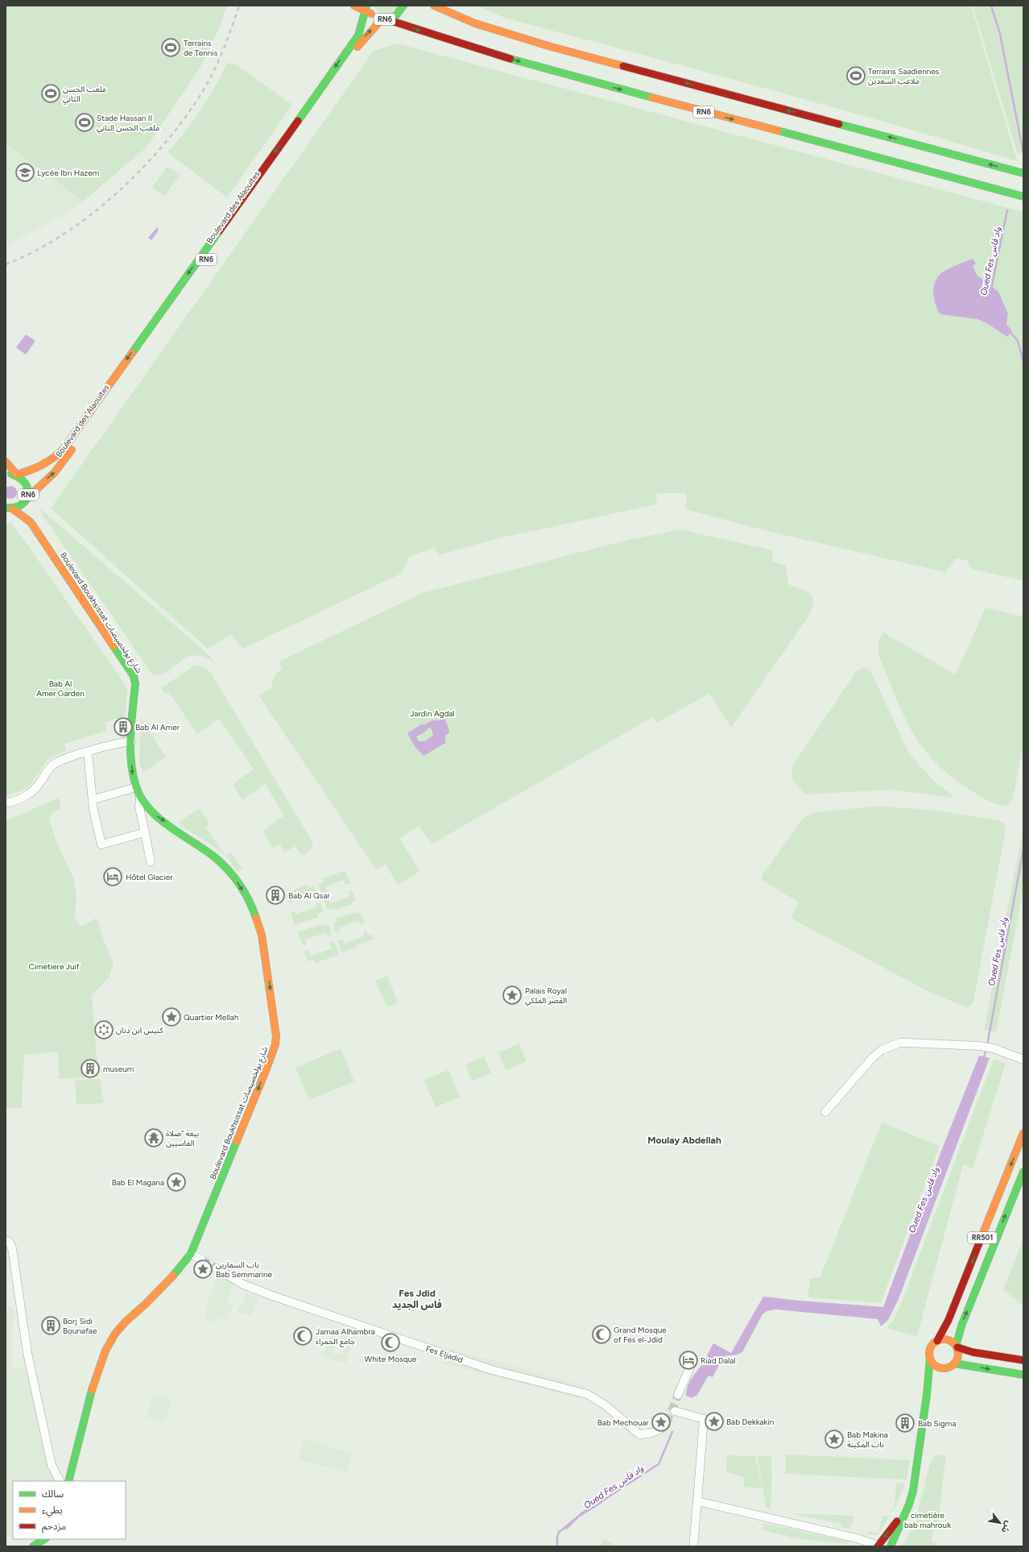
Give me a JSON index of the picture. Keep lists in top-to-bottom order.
{
  "streets": {
    "main road": [
      "RN6",
      "Boulevard des Alaouites",
      "Boulevard Boukhsissat شارع بولخصيصات",
      "RR501"
    ],
    "street": ["Fes Eljadid"]
  },
  "crossings": [
    ["RN6", "Boulevard des Alaouites"]
  ],
  "one_way": ["Boulevard Boukhsissat شارع بولخصيصات"],
  "districts": ["Moulay Abdellah", "Fes Jdid فاس الجديد"],
  "water": ["Oued Fes واد فاس"],
  "parks": [
    "Bab Al Amer Garden",
    "Jardin Agdal",
    "Cimetiere Juif",
    "cimetière bab mahrouk"
  ],
  "places": {
    "sports": [
      "Terrains de Tennis",
      "Terrains Saadiennes ملاعب السعدين",
      "ملعب الحسن الثاني",
      "Stade Hassan II ملعب الحسن التاني"
    ],
    "school or university": ["Lycée Ibn Hazem"],
    "building": [
      "Bab Al Amer",
      "Bab Al Qsar",
      "museum",
      "Borj Sidi Bounafae",
      "Bab Sigma"
    ],
    "hotel": ["Hôtel Glacier", "Riad Dalal"],
    "place": [
      "Palais Royal القصر الملكي",
      "Quartier Mellah",
      "Bab El Magana",
      "باب السمارين Bab Semmarine",
      "Bab Dekkakin",
      "Bab Mechouar",
      "Bab Makina باب المكينة"
    ],
    "synagogue": ["كنيس ابن دنان"],
    "temple": ["بيعة \"صلاة الفاسيين"],
    "mosque": ["Grand Mosque of Fes el-Jdid", "Jamaa Alhambra جامع الحمراء", "White Mosque"]
  },
  "legend": ["سالك", "بطيء", "مزدحم"],
  "north": "bottom right"
}
